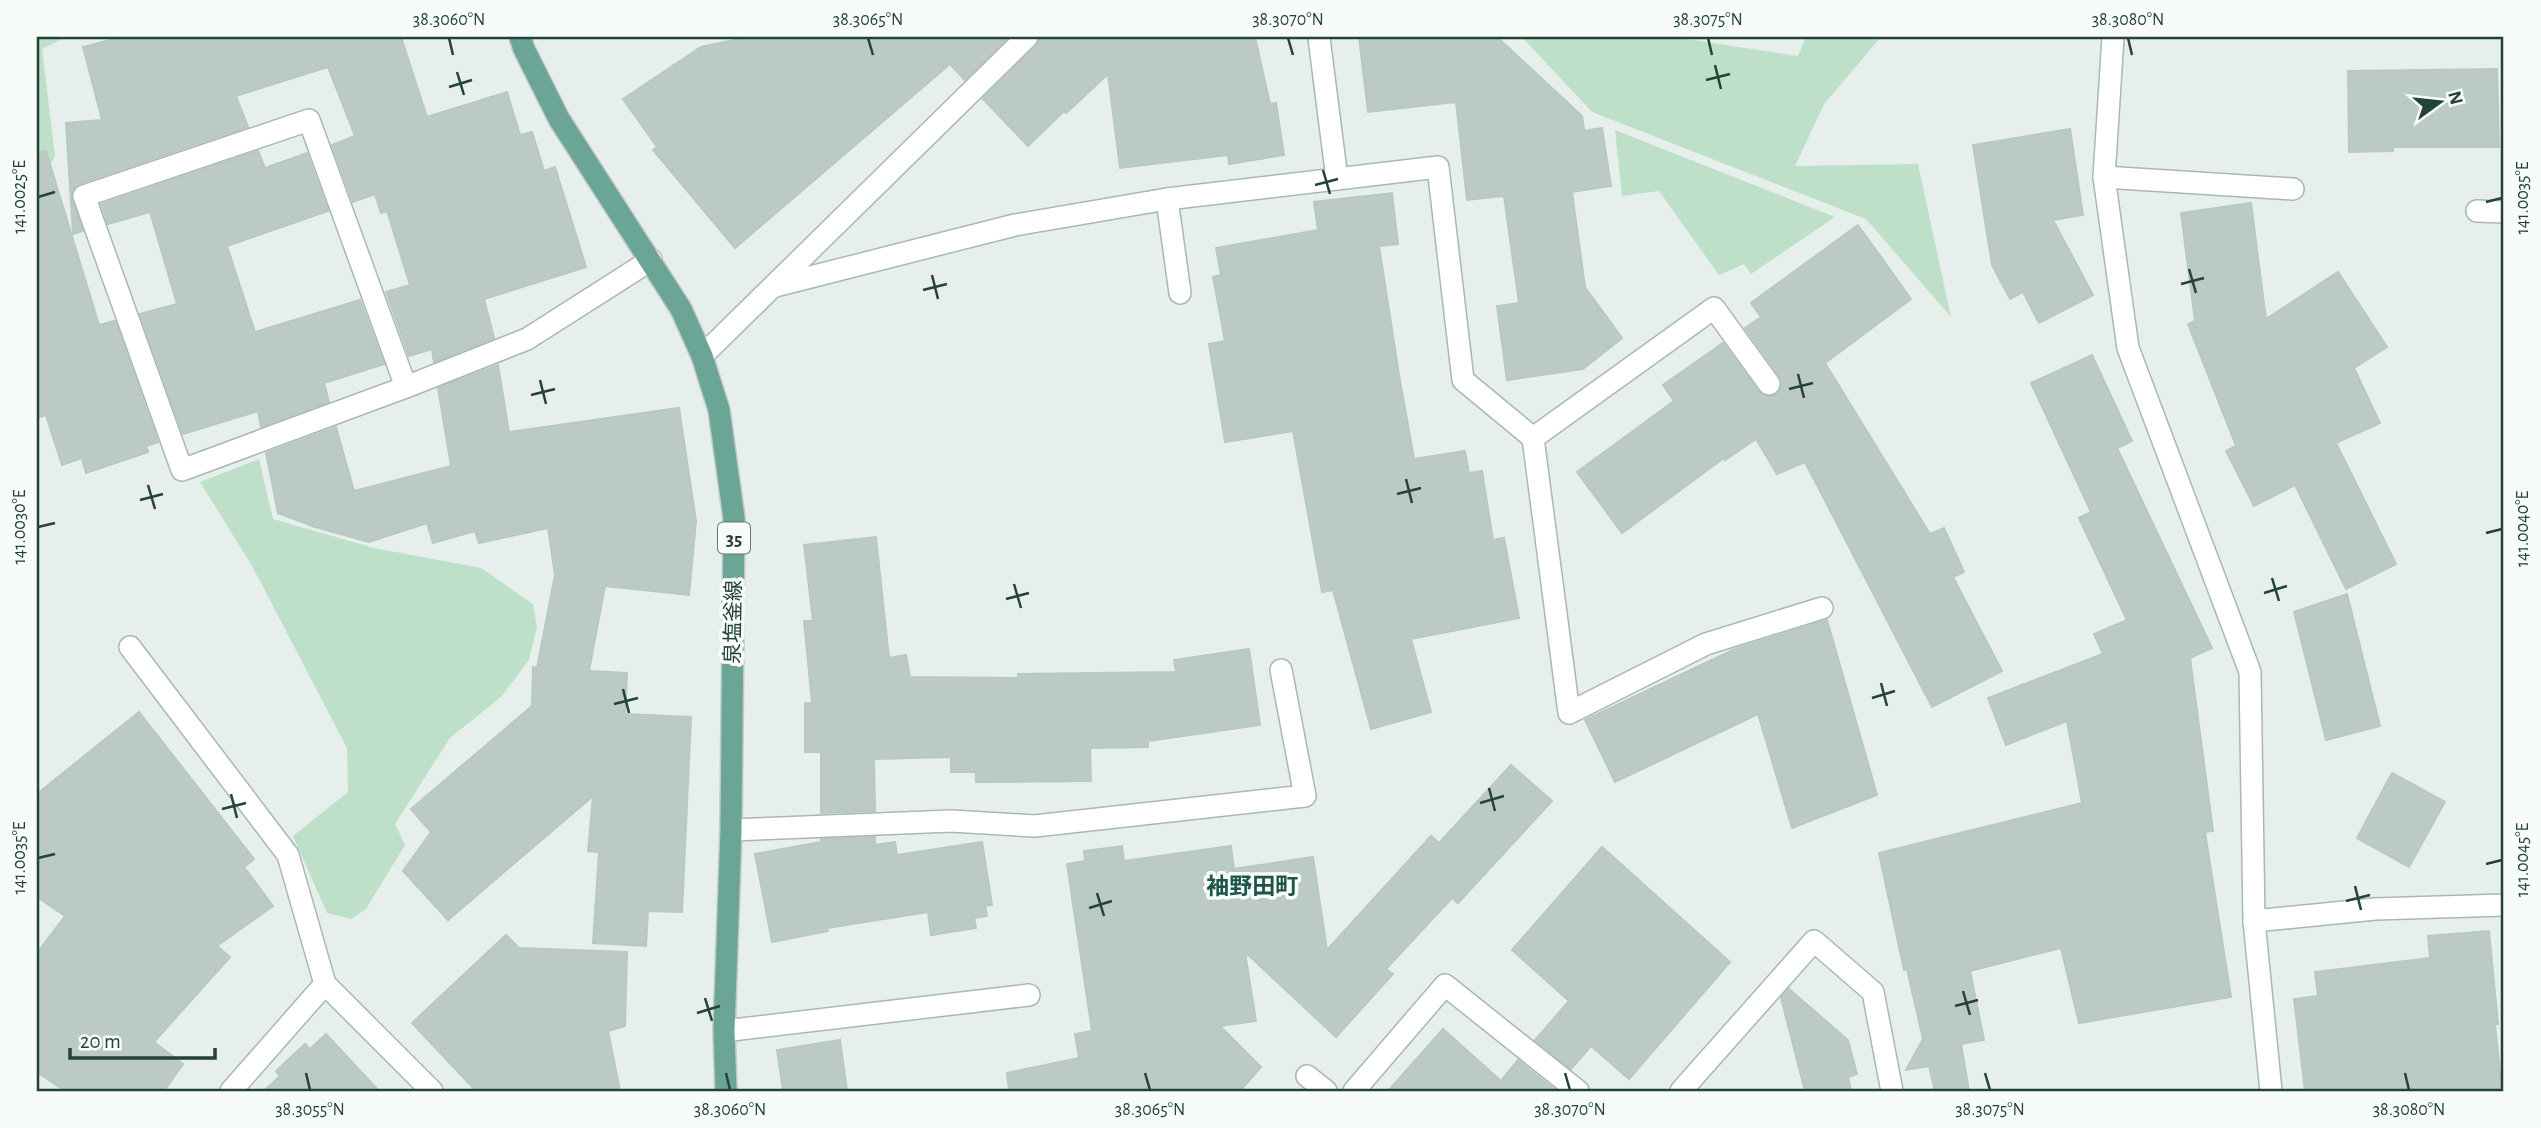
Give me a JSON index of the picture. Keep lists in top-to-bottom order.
{
  "streets": {
    "main road": ["35", "泉塩釜線"]
  },
  "districts": ["袖野田町"],
  "scale_bar": "20 m",
  "north": "right",
  "coordinates": [
    "38.3060°N",
    "38.3065°N",
    "38.3070°N",
    "38.3075°N",
    "38.3080°N",
    "141.0025°E",
    "141.0035°E",
    "141.0030°E",
    "141.0040°E",
    "141.0045°E",
    "38.3055°N"
  ]
}
